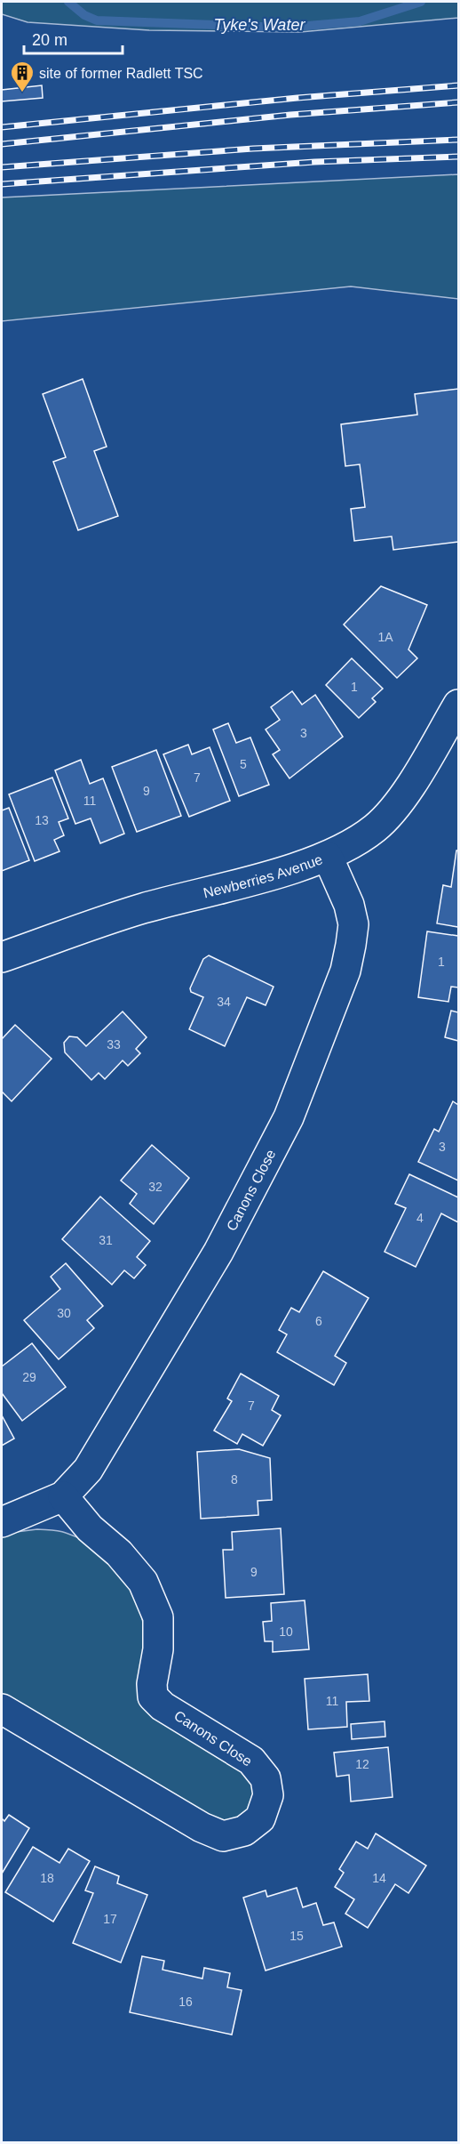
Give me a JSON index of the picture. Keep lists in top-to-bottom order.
{
  "streets": {
    "street": ["Newberries Avenue", "Canons Close"]
  },
  "crossings": [
    ["Newberries Avenue", "Canons Close"]
  ],
  "water": ["Tyke's Water"],
  "places": {
    "building": ["site of former Radlett TSC"]
  },
  "house_numbers": [
    "1A",
    "1",
    "3",
    "5",
    "7",
    "9",
    "11",
    "13",
    "1",
    "34",
    "33",
    "3",
    "32",
    "4",
    "31",
    "30",
    "6",
    "29",
    "7",
    "8",
    "9",
    "10",
    "11",
    "12",
    "18",
    "14",
    "17",
    "15",
    "16"
  ],
  "scale_bar": "20 m"
}
